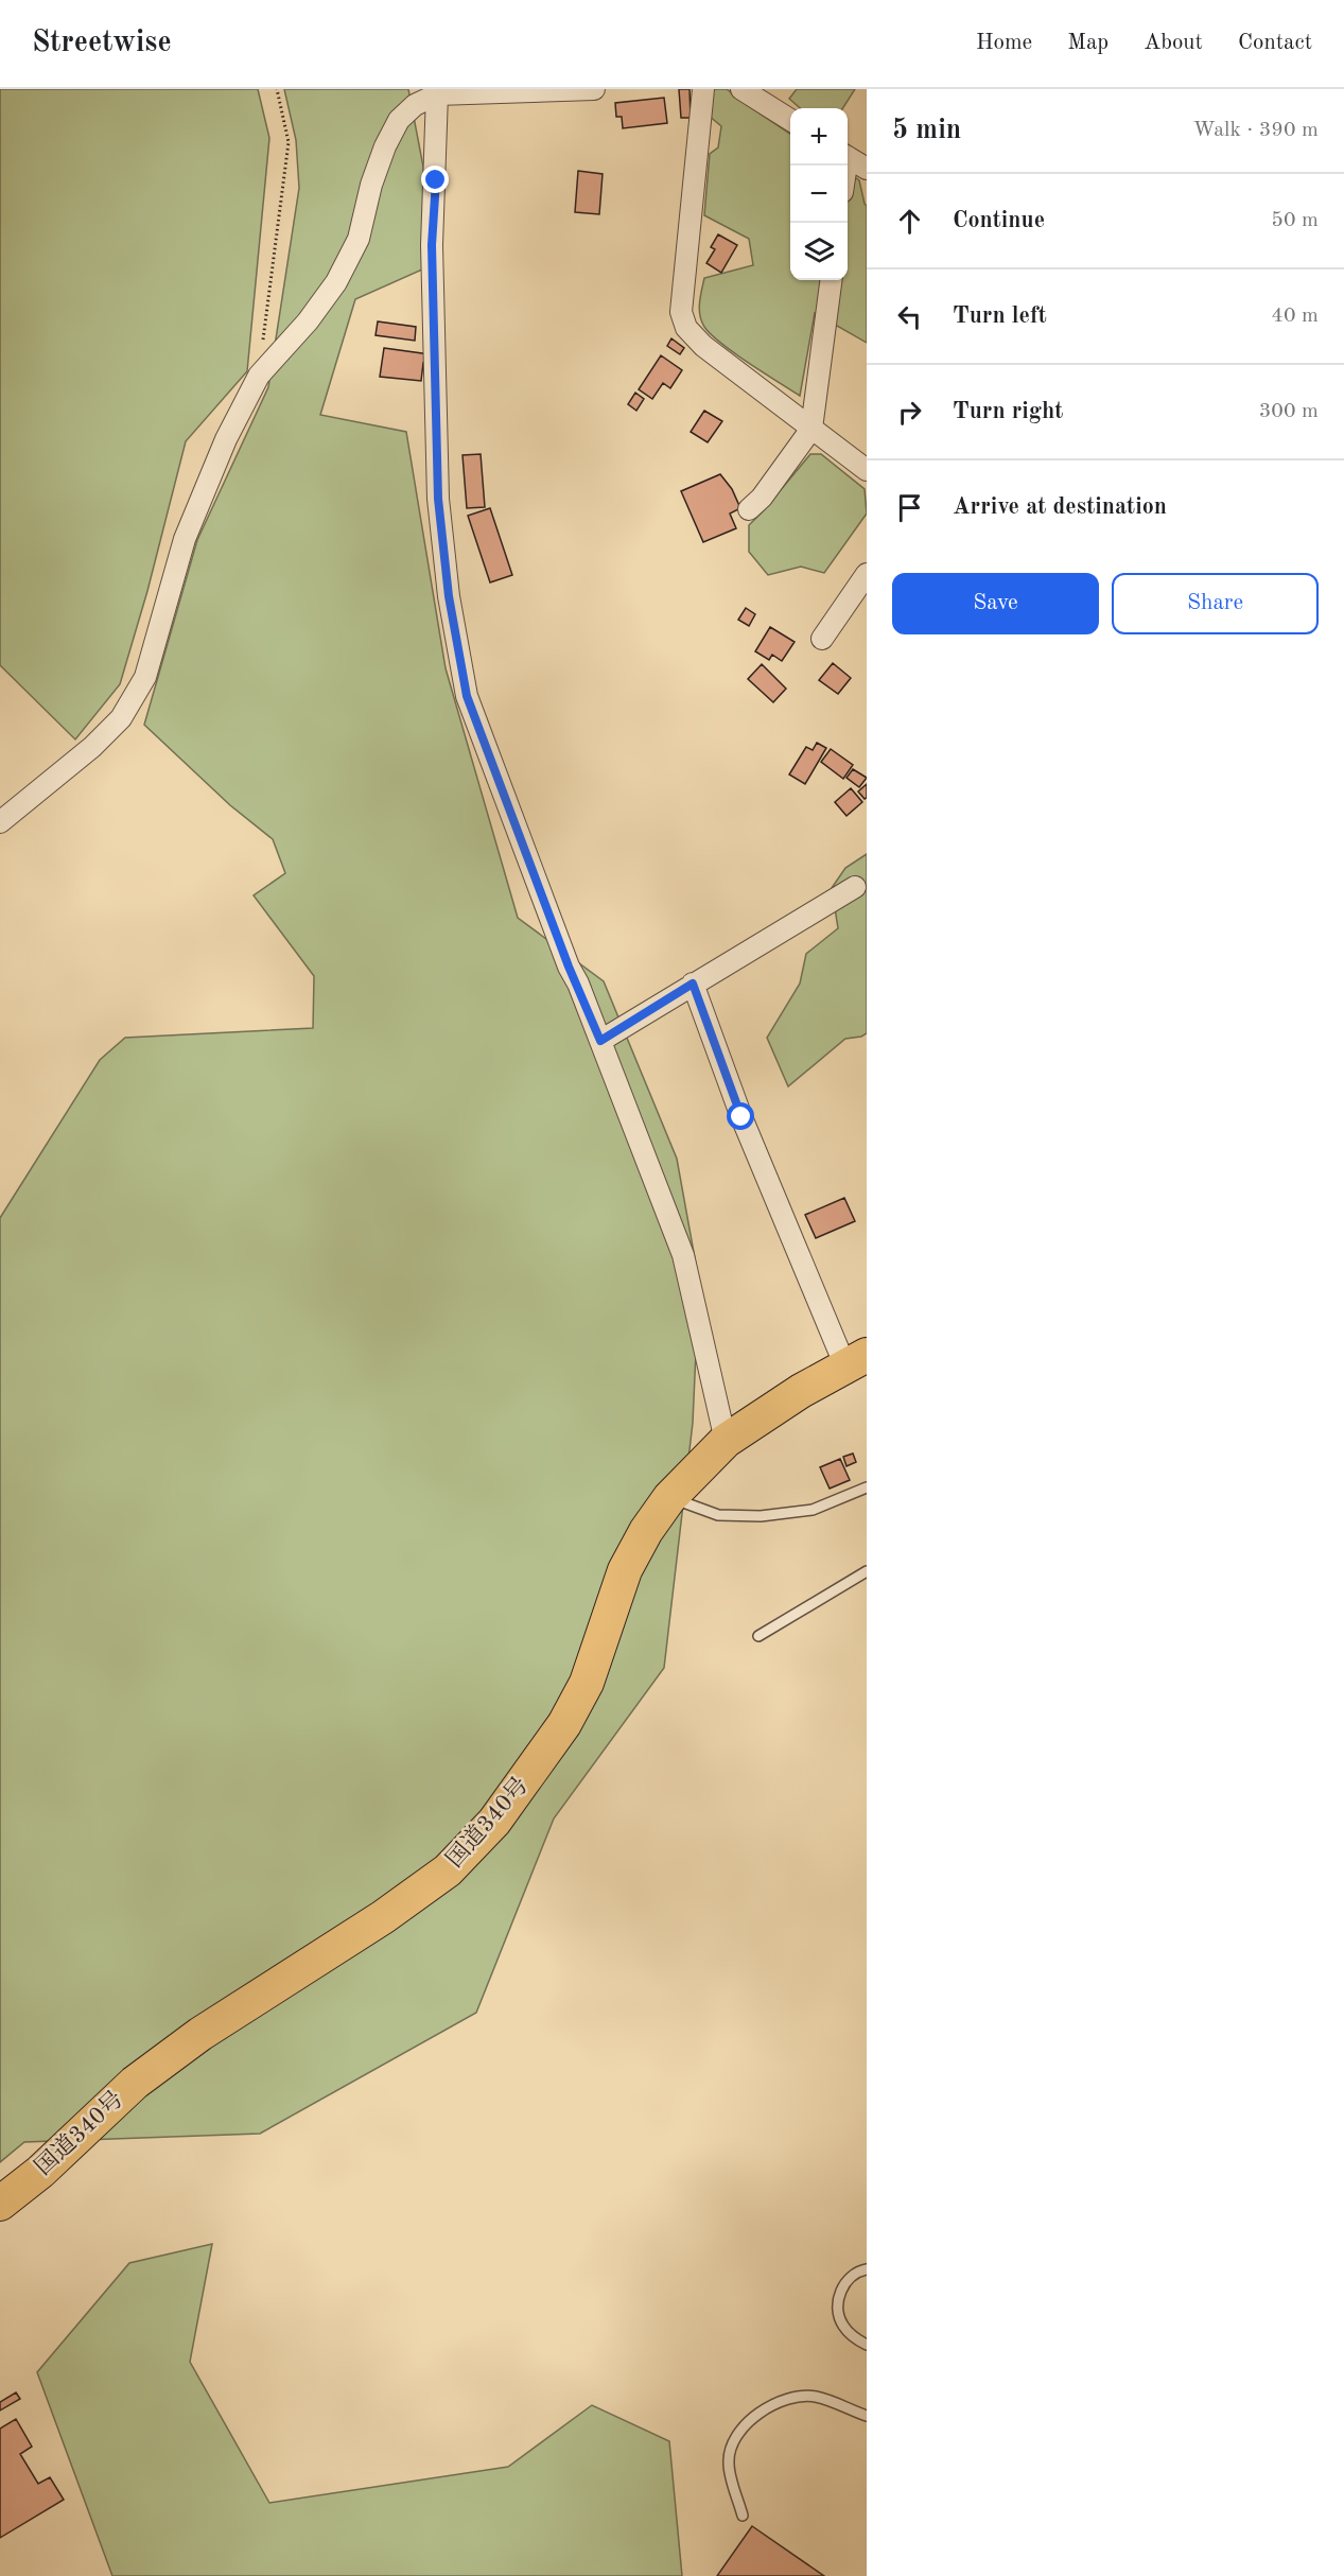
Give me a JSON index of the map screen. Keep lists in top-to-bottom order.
{
  "streets": {
    "highway": ["国道340号"]
  },
  "page": {
    "header": "Streetwise",
    "nav": [
      "Home",
      "Map",
      "About",
      "Contact"
    ],
    "heading": ["5 min", "Walk · 390 m"],
    "map_buttons": ["+", "−"],
    "list": [
      ["Continue", "50 m"],
      ["Turn left", "40 m"],
      ["Turn right", "300 m"],
      "Arrive at destination"
    ],
    "buttons": ["Save", "Share"]
  }
}
